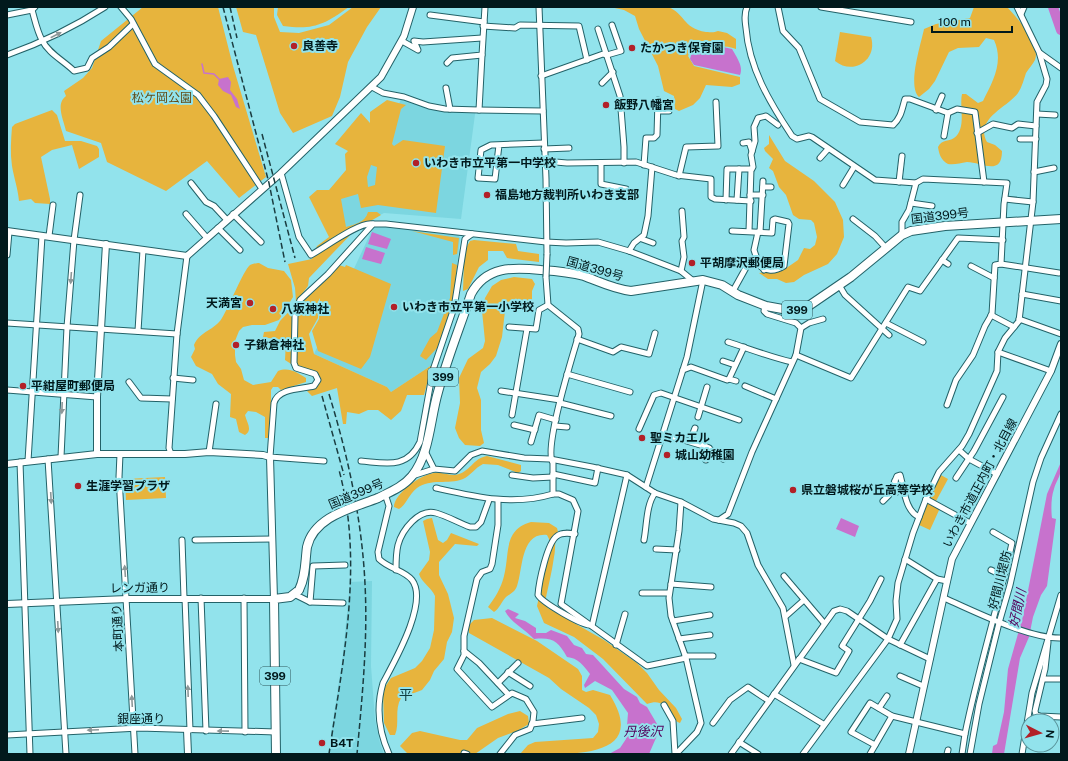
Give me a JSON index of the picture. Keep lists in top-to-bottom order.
{
  "streets": {
    "highway": ["国道399号", "399"],
    "street": [
      "いわき市道正内町・北目線",
      "好間川堤防",
      "レンガ通り",
      "本町通り",
      "銀座通り"
    ]
  },
  "crossings": [
    ["399", "レンガ通り"],
    ["399", "銀座通り"],
    ["レンガ通り", "本町通り"],
    ["本町通り", "銀座通り"]
  ],
  "one_way": ["本町通り", "銀座通り"],
  "districts": ["平"],
  "water": ["好間川", "丹後沢"],
  "parks": ["松ケ岡公園"],
  "places": [
    "良善寺",
    "たかつき保育園",
    "飯野八幡宮",
    "いわき市立平第一中学校",
    "福島地方裁判所いわき支部",
    "平胡摩沢郵便局",
    "天満宮",
    "いわき市立平第一小学校",
    "八坂神社",
    "子鍬倉神社",
    "平紺屋町郵便局",
    "聖ミカエル",
    "城山幼稚園",
    "生涯学習プラザ",
    "県立磐城桜が丘高等学校",
    "B4T"
  ],
  "scale_bar": "100 m",
  "north": "right"
}
